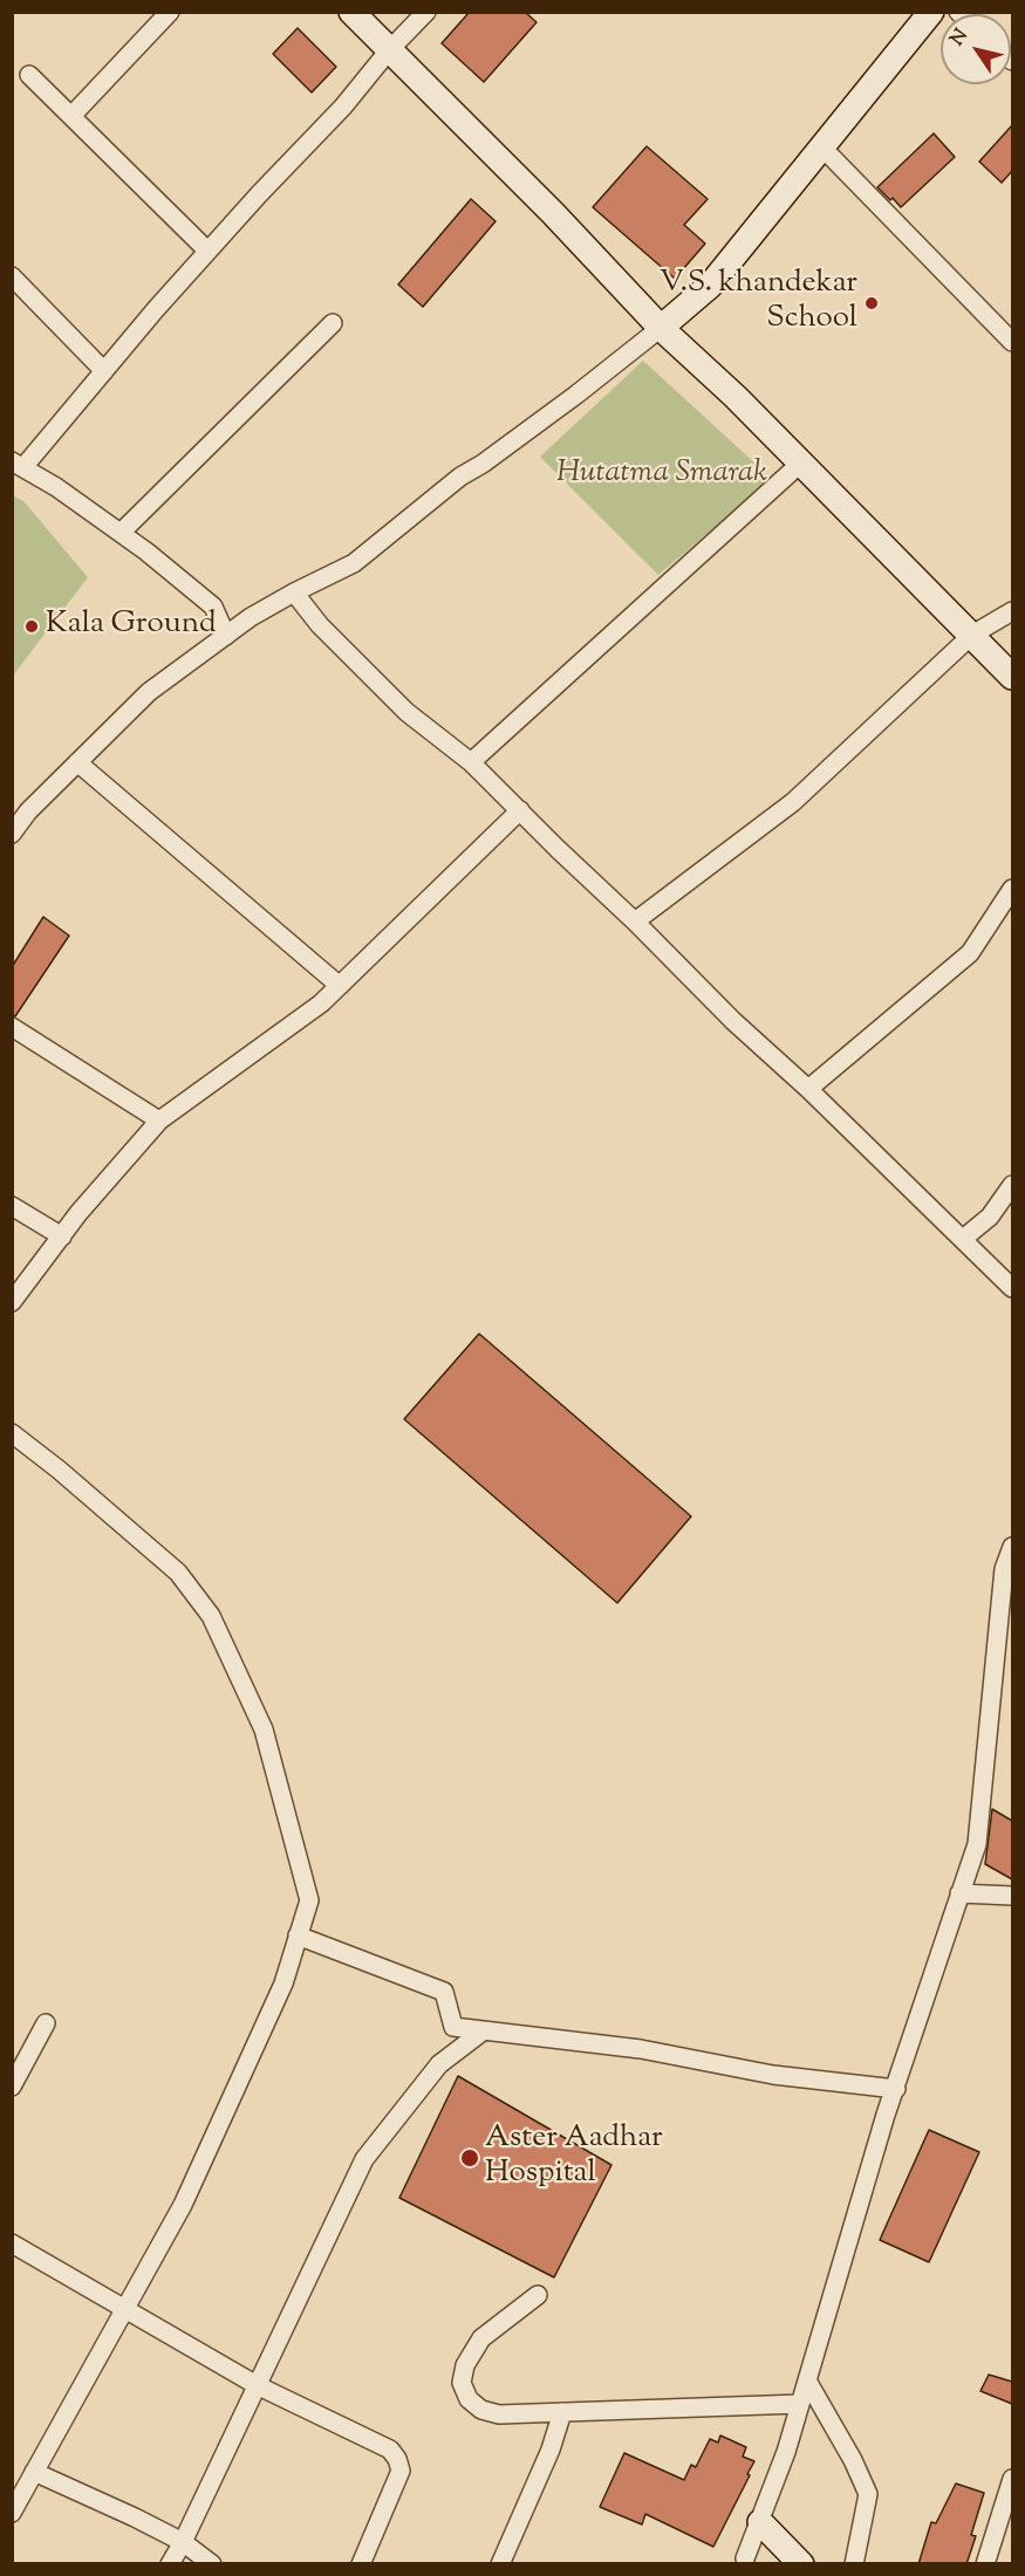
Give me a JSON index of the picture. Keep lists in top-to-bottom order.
{
  "parks": ["Hutatma Smarak"],
  "places": ["V.S. khandekar School", "Kala Ground", "Aster Aadhar Hospital"],
  "north": "top left"
}
